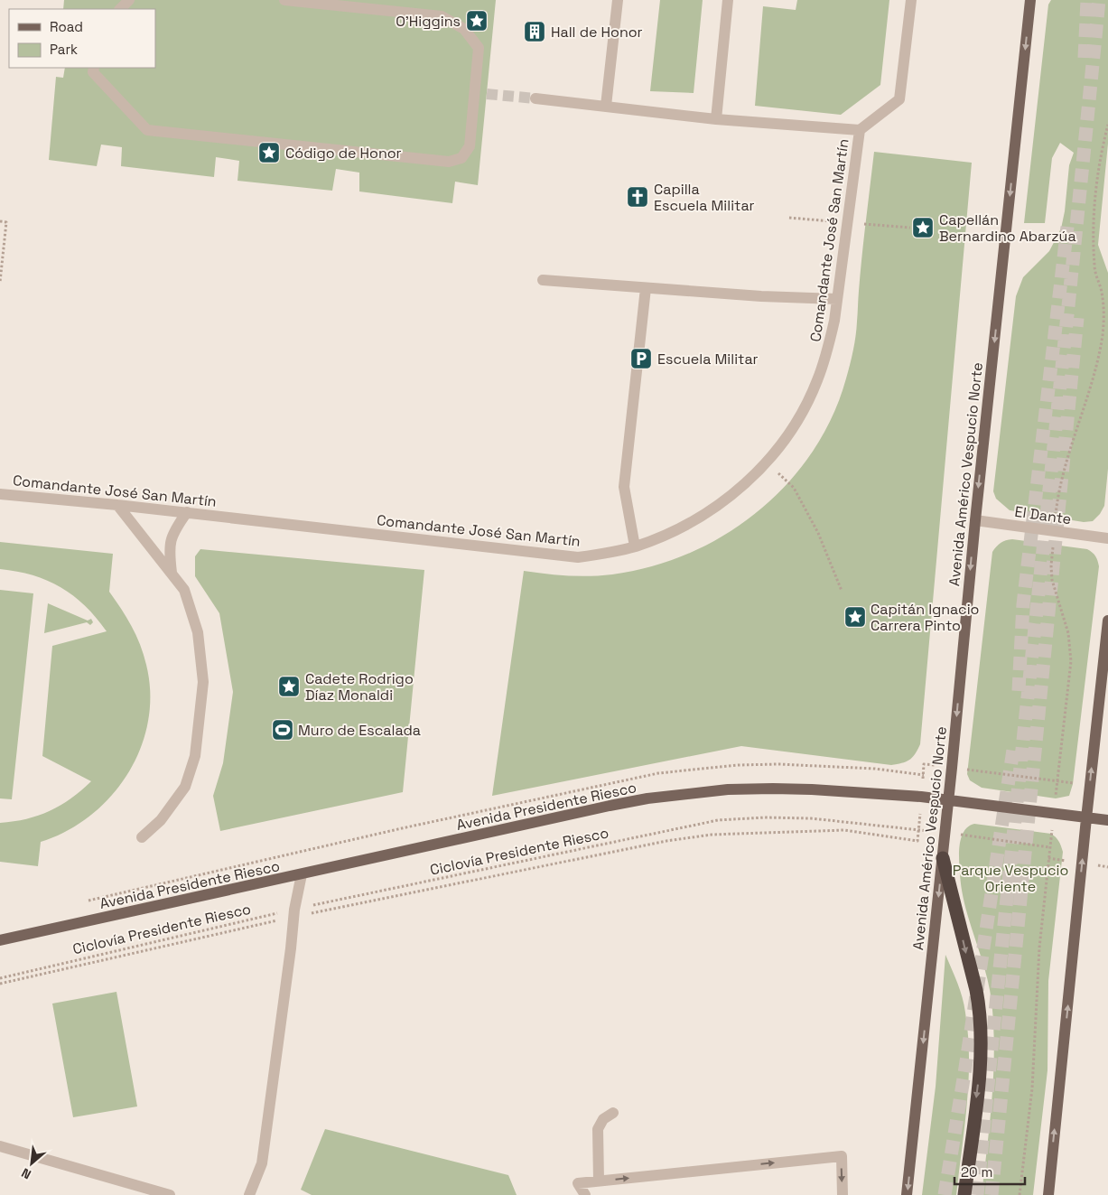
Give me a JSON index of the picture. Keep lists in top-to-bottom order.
{
  "streets": {
    "main road": ["Avenida Américo Vespucio Norte", "Avenida Presidente Riesco"],
    "street": ["Comandante José San Martín", "El Dante"],
    "path": ["Ciclovía Presidente Riesco"]
  },
  "crossings": [
    ["Avenida Américo Vespucio Norte", "El Dante"],
    ["Avenida Américo Vespucio Norte", "Avenida Presidente Riesco"],
    ["Avenida Américo Vespucio Norte", "Ciclovía Presidente Riesco"]
  ],
  "one_way": ["Avenida Américo Vespucio Norte"],
  "parks": ["Parque Vespucio Oriente"],
  "places": {
    "place": [
      "O'Higgins",
      "Código de Honor",
      "Capellán Bernardino Abarzúa",
      "Capitán Ignacio Carrera Pinto",
      "Cadete Rodrigo Díaz Monaldi"
    ],
    "building": ["Hall de Honor"],
    "church": ["Capilla Escuela Militar"],
    "parking": ["Escuela Militar"],
    "sports": ["Muro de Escalada"]
  },
  "legend": ["Road", "Park"],
  "scale_bar": "20 m",
  "north": "bottom left"
}
